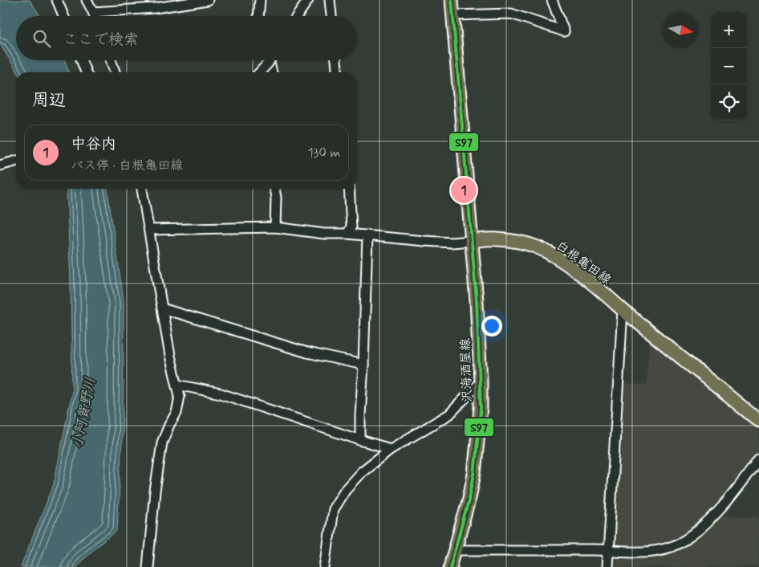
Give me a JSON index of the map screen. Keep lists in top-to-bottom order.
{
  "streets": {
    "main road": ["白根亀田線", "沢海酒屋線"]
  },
  "crossings": [
    ["白根亀田線", "沢海酒屋線"]
  ],
  "water": ["小阿賀野川"],
  "lines": ["transit line S97"],
  "north": "right",
  "page": {
    "map_buttons": ["+", "−"],
    "search": "ここで検索",
    "heading": "周辺",
    "list": [
      {
        "mark": "1",
        "name": "中谷内",
        "note": "バス停 · 白根亀田線",
        "value": "130 m"
      }
    ],
    "pins": "1"
  }
}
